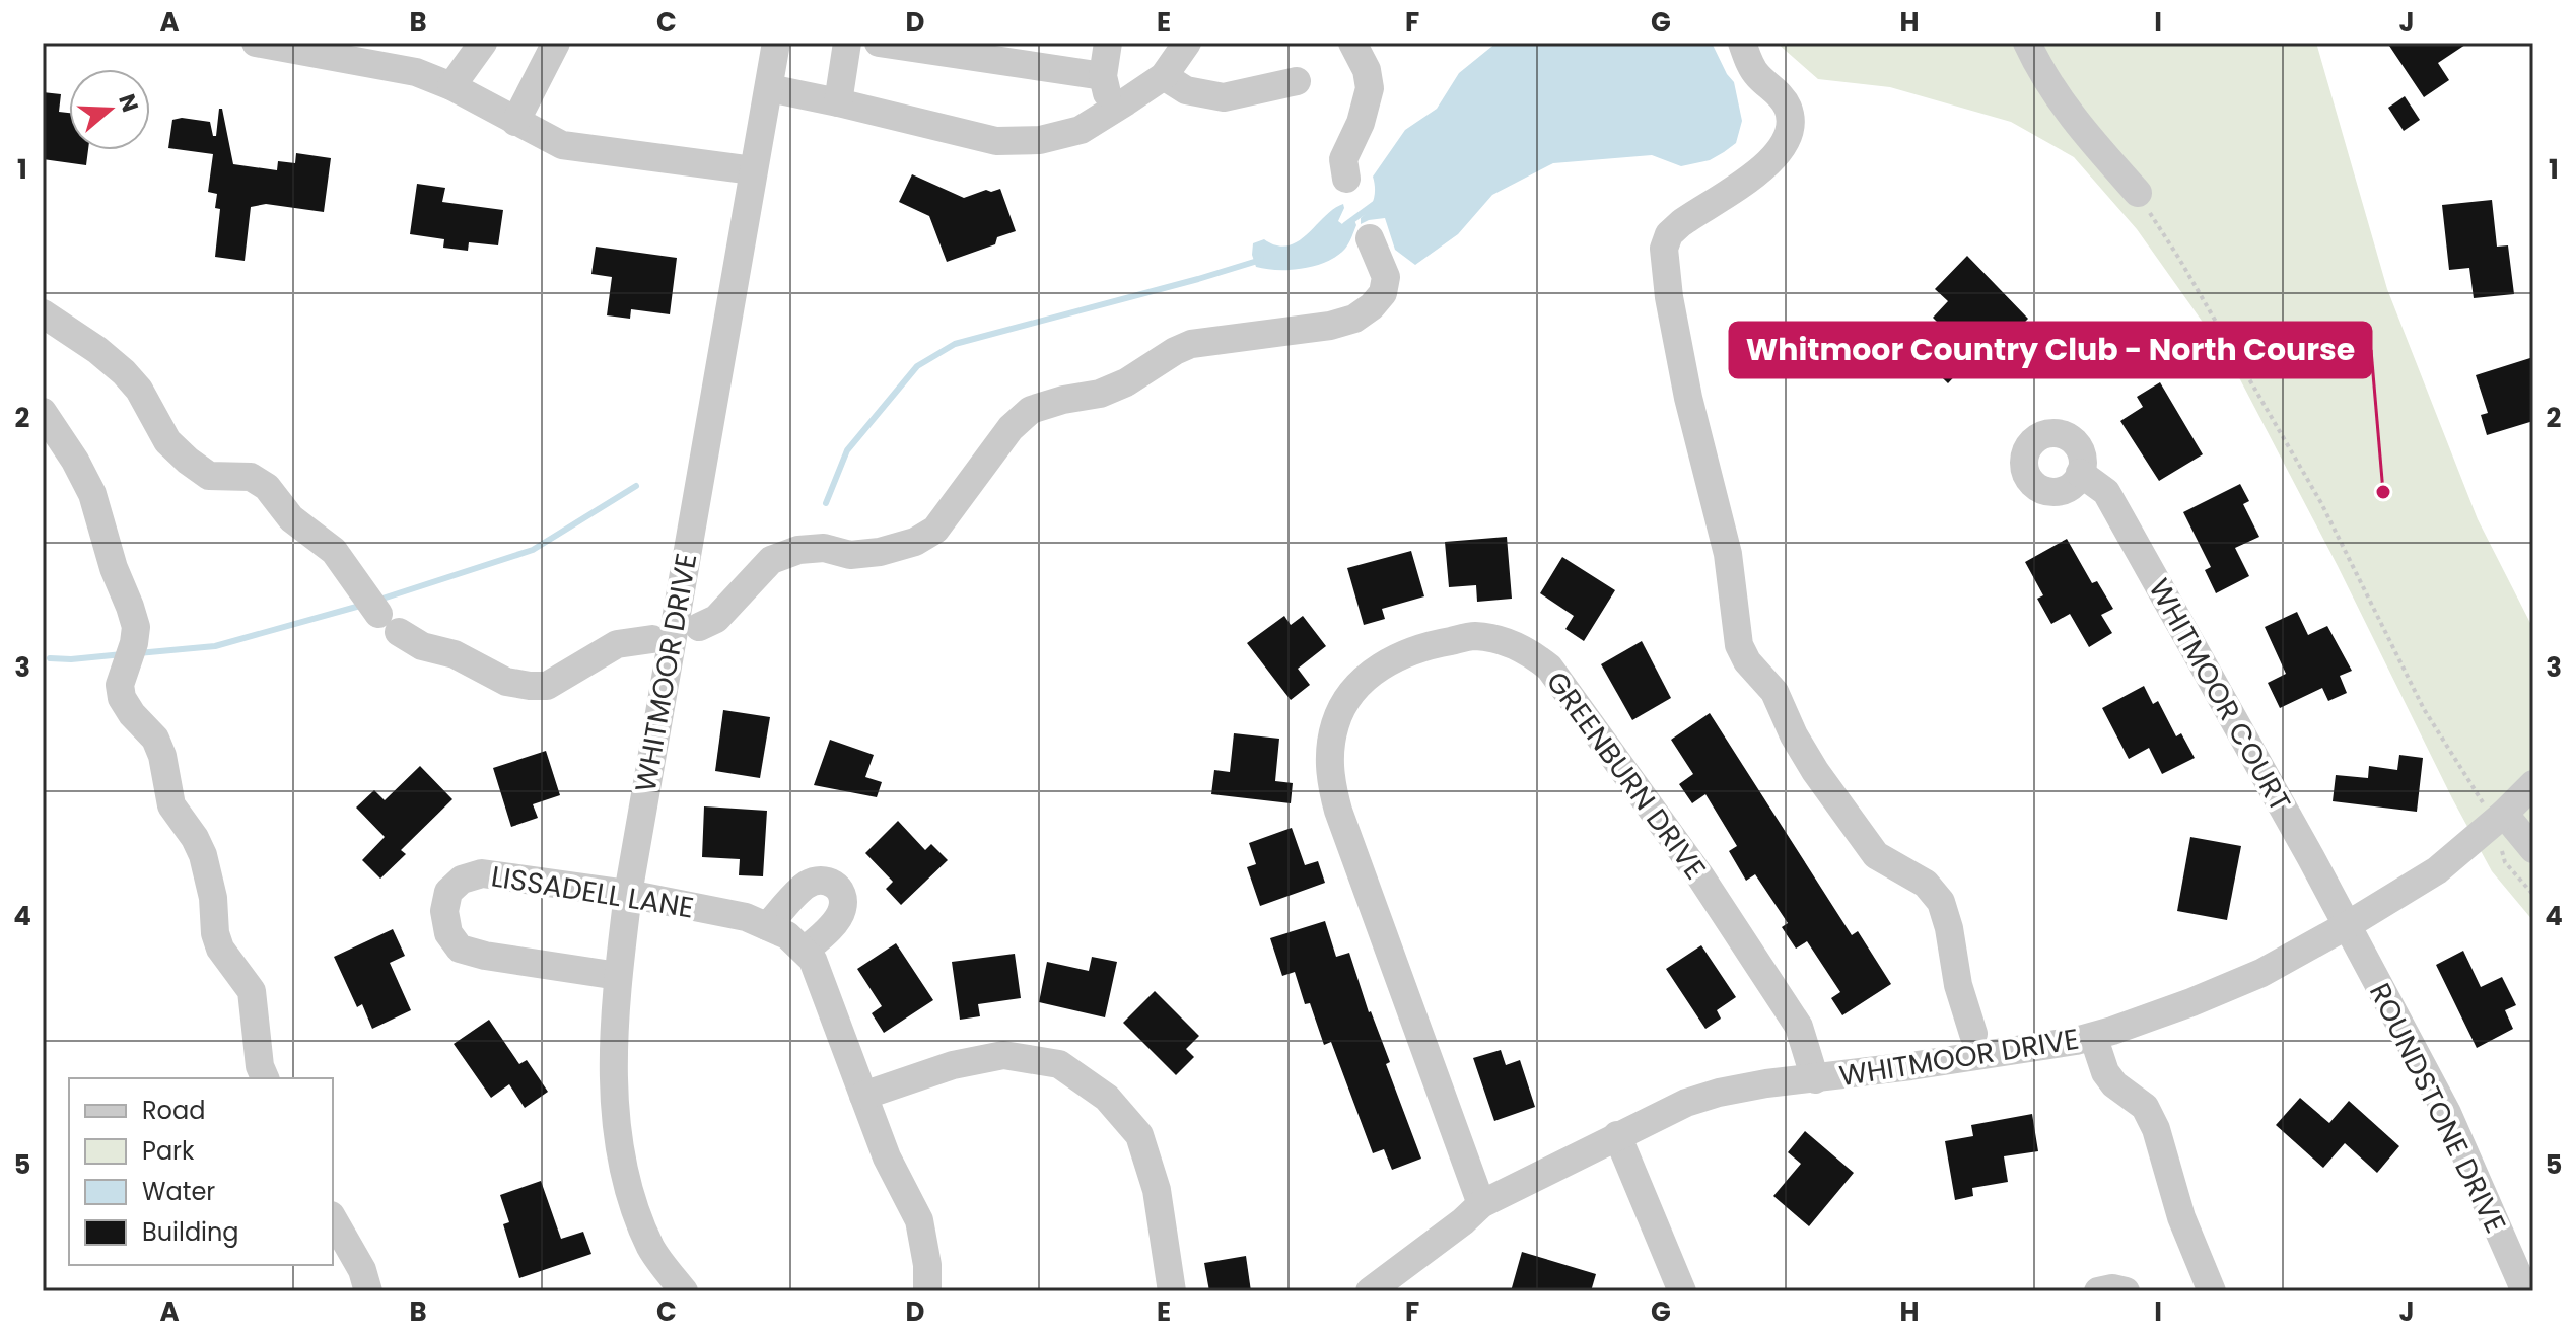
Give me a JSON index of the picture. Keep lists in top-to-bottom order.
{
  "streets": {
    "street": [
      "WHITMOOR DRIVE",
      "WHITMOOR COURT",
      "GREENBURN DRIVE",
      "LISSADELL LANE",
      "ROUNDSTONE DRIVE"
    ]
  },
  "crossings": [
    ["WHITMOOR DRIVE", "WHITMOOR COURT"],
    ["WHITMOOR DRIVE", "GREENBURN DRIVE"],
    ["WHITMOOR DRIVE", "LISSADELL LANE"],
    ["WHITMOOR DRIVE", "ROUNDSTONE DRIVE"],
    ["WHITMOOR COURT", "ROUNDSTONE DRIVE"]
  ],
  "places": ["Whitmoor Country Club - North Course"],
  "legend": [
    "Road",
    "Park",
    "Water",
    "Building"
  ],
  "north": "right",
  "grid": {
    "columns": [
      "A",
      "B",
      "C",
      "D",
      "E",
      "F",
      "G",
      "H",
      "I",
      "J"
    ],
    "rows": [
      "1",
      "2",
      "3",
      "4",
      "5"
    ]
  }
}
